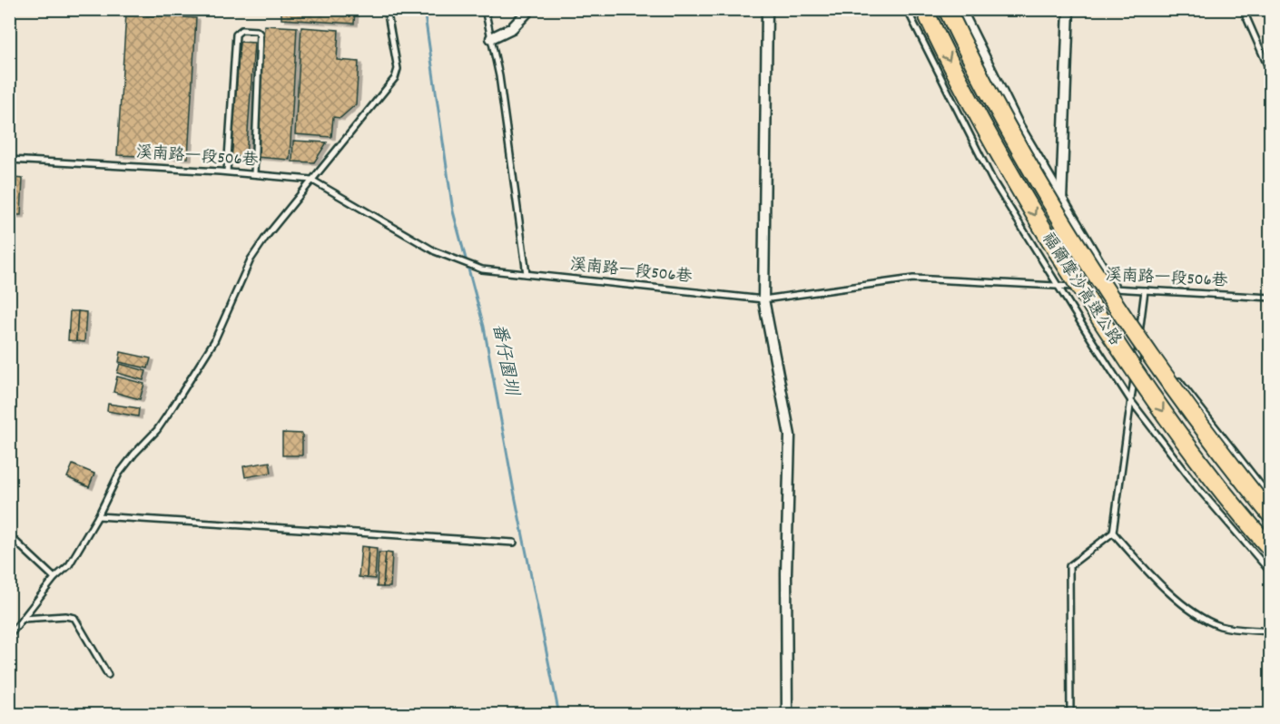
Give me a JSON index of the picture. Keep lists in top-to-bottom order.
{
  "streets": {
    "highway": ["福爾摩沙高速公路"],
    "lane": ["溪南路一段506巷"]
  },
  "water": ["番仔園圳"]
}
